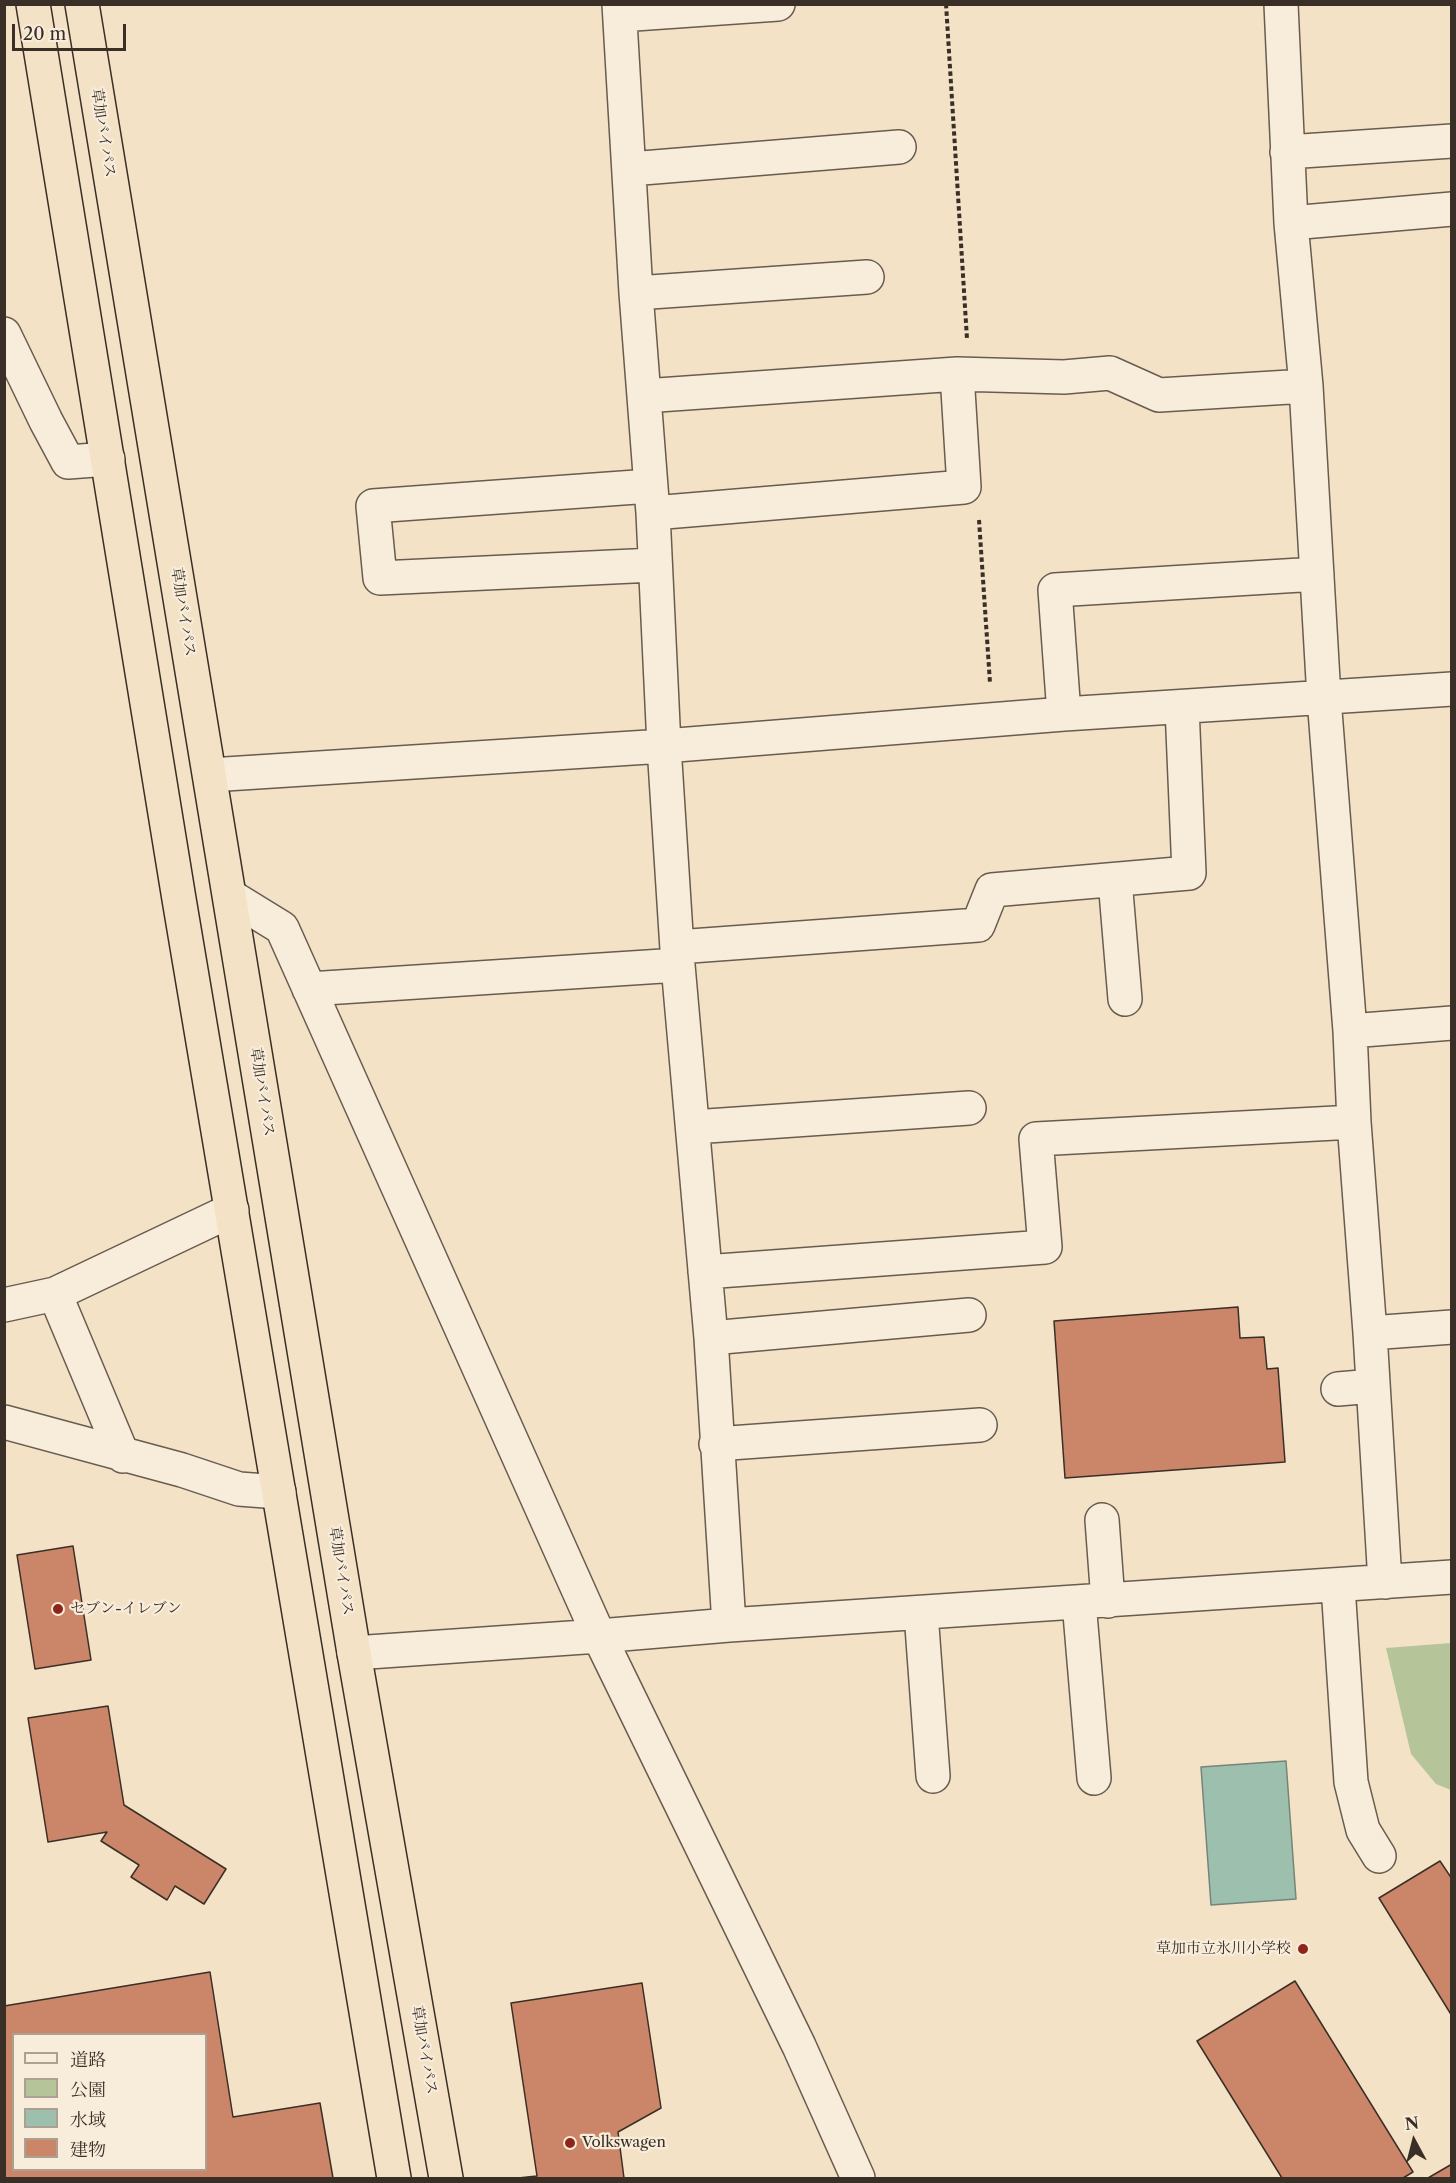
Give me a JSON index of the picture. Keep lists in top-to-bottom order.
{
  "streets": {
    "highway": ["草加バイパス"]
  },
  "places": ["セブン-イレブン", "草加市立氷川小学校", "Volkswagen"],
  "legend": [
    "道路",
    "公園",
    "水域",
    "建物"
  ],
  "scale_bar": "20 m",
  "north": "top"
}
